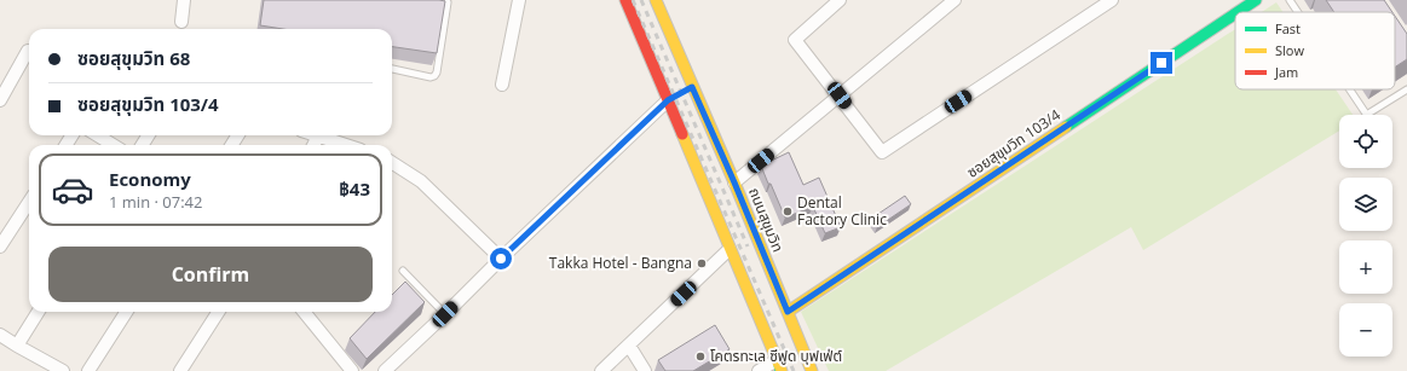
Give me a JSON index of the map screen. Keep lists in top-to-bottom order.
{
  "streets": {
    "main road": ["ซอยสุขุมวิท 103/4", "ถนนสุขุมวิท"]
  },
  "crossings": [
    ["ซอยสุขุมวิท 103/4", "ถนนสุขุมวิท"]
  ],
  "places": ["Dental Factory Clinic", "Takka Hotel - Bangna", "โคตรทะเล ซีฟูด บุฟเฟ่ต์"],
  "legend": ["Fast", "Slow", "Jam"],
  "page": {
    "banner": ["ซอยสุขุมวิท 68", "ซอยสุขุมวิท 103/4"],
    "map_buttons": ["+", "−"],
    "list": [
      {
        "name": "Economy",
        "note": "1 min · 07:42",
        "value": "฿43"
      }
    ],
    "buttons": "Confirm"
  }
}
